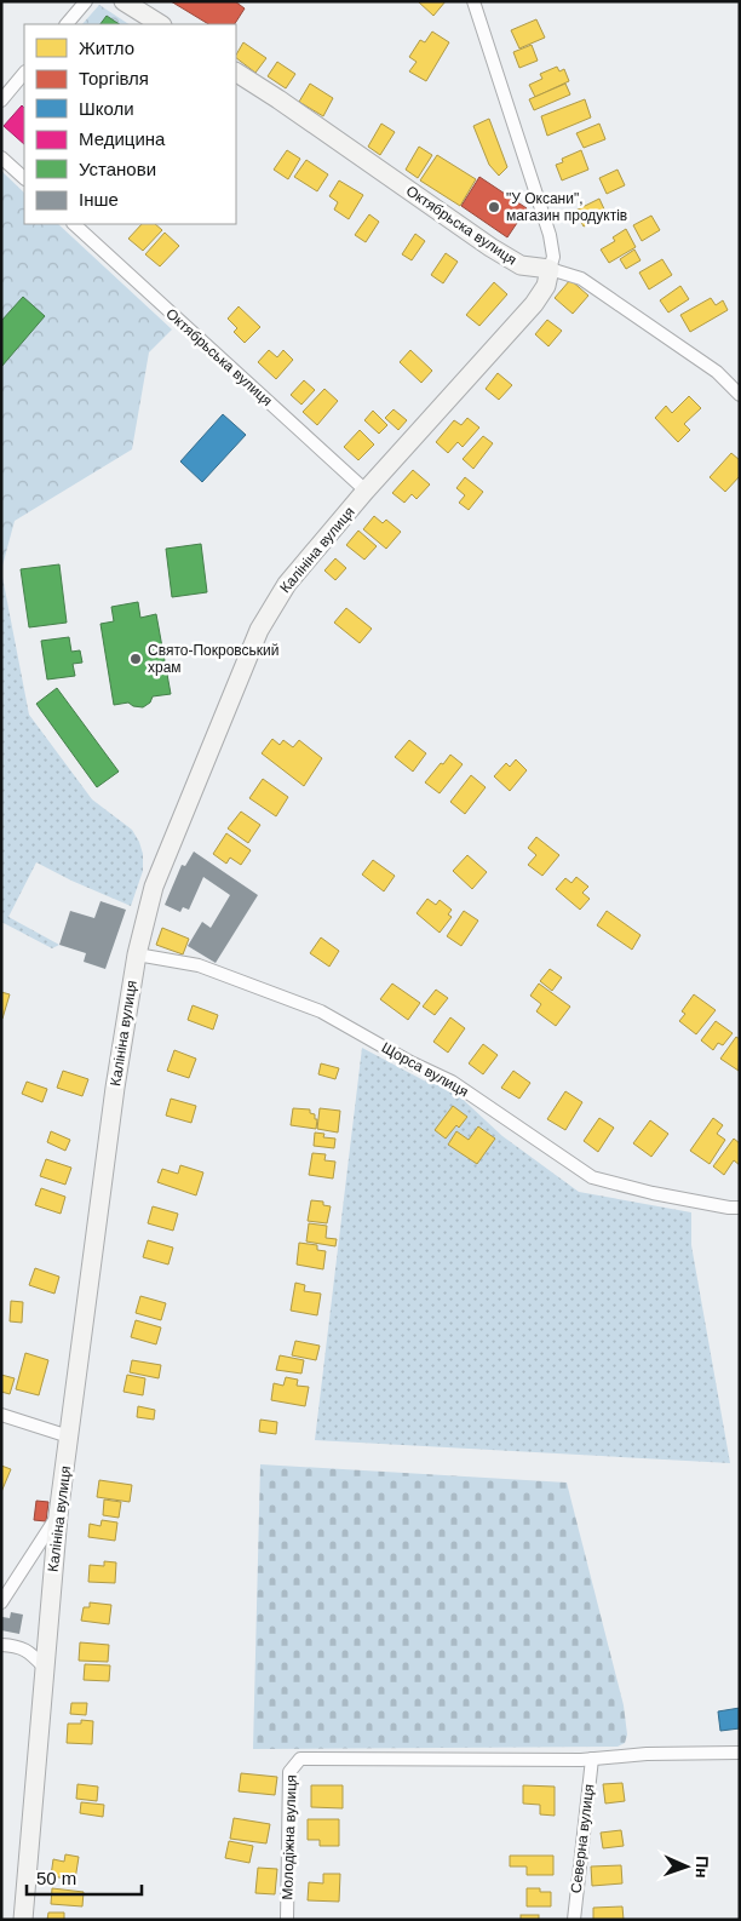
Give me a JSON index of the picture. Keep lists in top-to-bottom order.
{
  "streets": {
    "street": [
      "Октябрьска вулиця",
      "Октябрьська вулиця",
      "Калініна вулиця",
      "Щорса вулиця",
      "Молодіжна вулиця",
      "Северна вулиця"
    ]
  },
  "crossings": [
    ["Октябрьска вулиця", "Калініна вулиця"],
    ["Октябрьська вулиця", "Калініна вулиця"],
    ["Калініна вулиця", "Щорса вулиця"],
    ["Молодіжна вулиця", "Северна вулиця"]
  ],
  "places": ["\"У Оксани\", магазин продуктів", "Свято-Покровський храм"],
  "legend": [
    "Житло",
    "Торгівля",
    "Школи",
    "Медицина",
    "Установи",
    "Інше"
  ],
  "scale_bar": "50 m",
  "north": "right"
}
